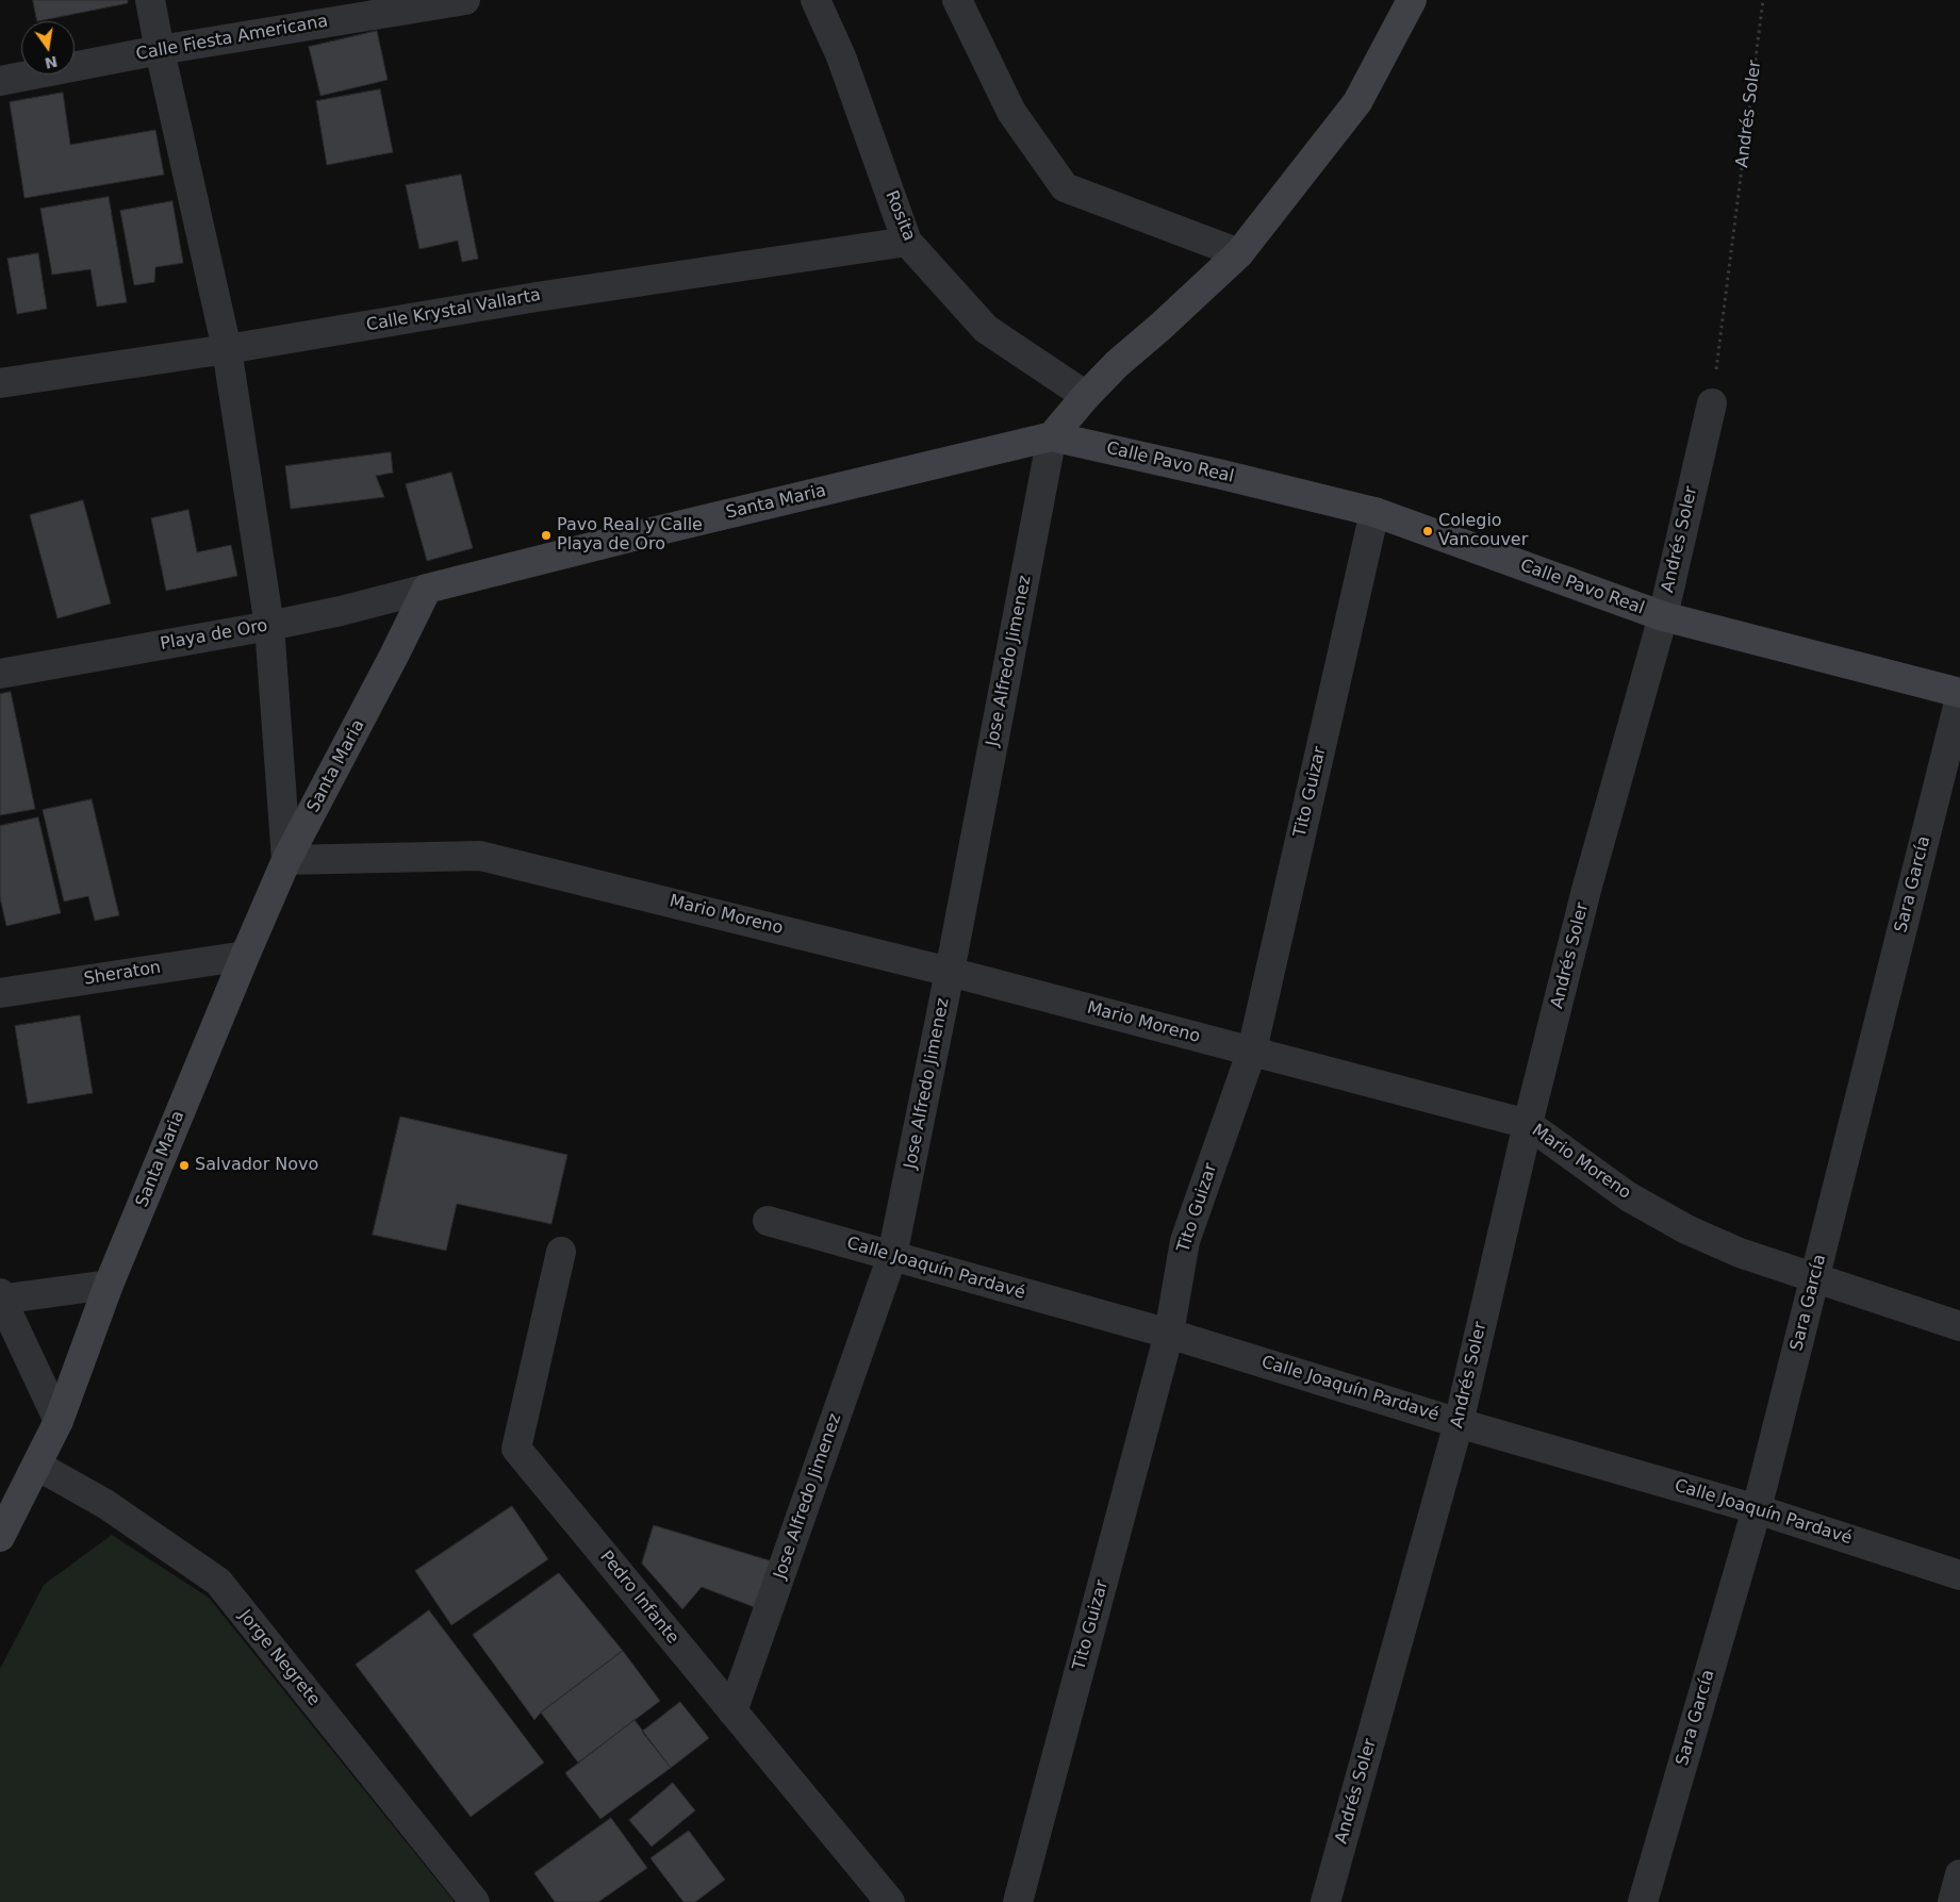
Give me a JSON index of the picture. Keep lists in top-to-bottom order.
{
  "streets": {
    "street": [
      "Calle Fiesta Americana",
      "Andrés Soler",
      "Rosita",
      "Calle Krystal Vallarta",
      "Calle Pavo Real",
      "Santa Maria",
      "Playa de Oro",
      "Jose Alfredo Jimenez",
      "Tito Guizar",
      "Sara García",
      "Mario Moreno",
      "Sheraton",
      "Calle Joaquín Pardavé",
      "Pedro Infante",
      "Jorge Negrete"
    ]
  },
  "crossings": [
    ["Andrés Soler", "Calle Pavo Real"],
    ["Andrés Soler", "Mario Moreno"],
    ["Andrés Soler", "Calle Joaquín Pardavé"],
    ["Rosita", "Calle Krystal Vallarta"],
    ["Calle Pavo Real", "Santa Maria"],
    ["Calle Pavo Real", "Jose Alfredo Jimenez"],
    ["Calle Pavo Real", "Tito Guizar"],
    ["Santa Maria", "Playa de Oro"],
    ["Santa Maria", "Jose Alfredo Jimenez"],
    ["Santa Maria", "Mario Moreno"],
    ["Santa Maria", "Sheraton"],
    ["Santa Maria", "Jorge Negrete"],
    ["Jose Alfredo Jimenez", "Mario Moreno"],
    ["Jose Alfredo Jimenez", "Calle Joaquín Pardavé"],
    ["Jose Alfredo Jimenez", "Pedro Infante"],
    ["Tito Guizar", "Mario Moreno"],
    ["Tito Guizar", "Calle Joaquín Pardavé"],
    ["Sara García", "Mario Moreno"],
    ["Sara García", "Calle Joaquín Pardavé"]
  ],
  "places": ["Colegio Vancouver", "Pavo Real y Calle Playa de Oro", "Salvador Novo"],
  "north": "bottom"
}
